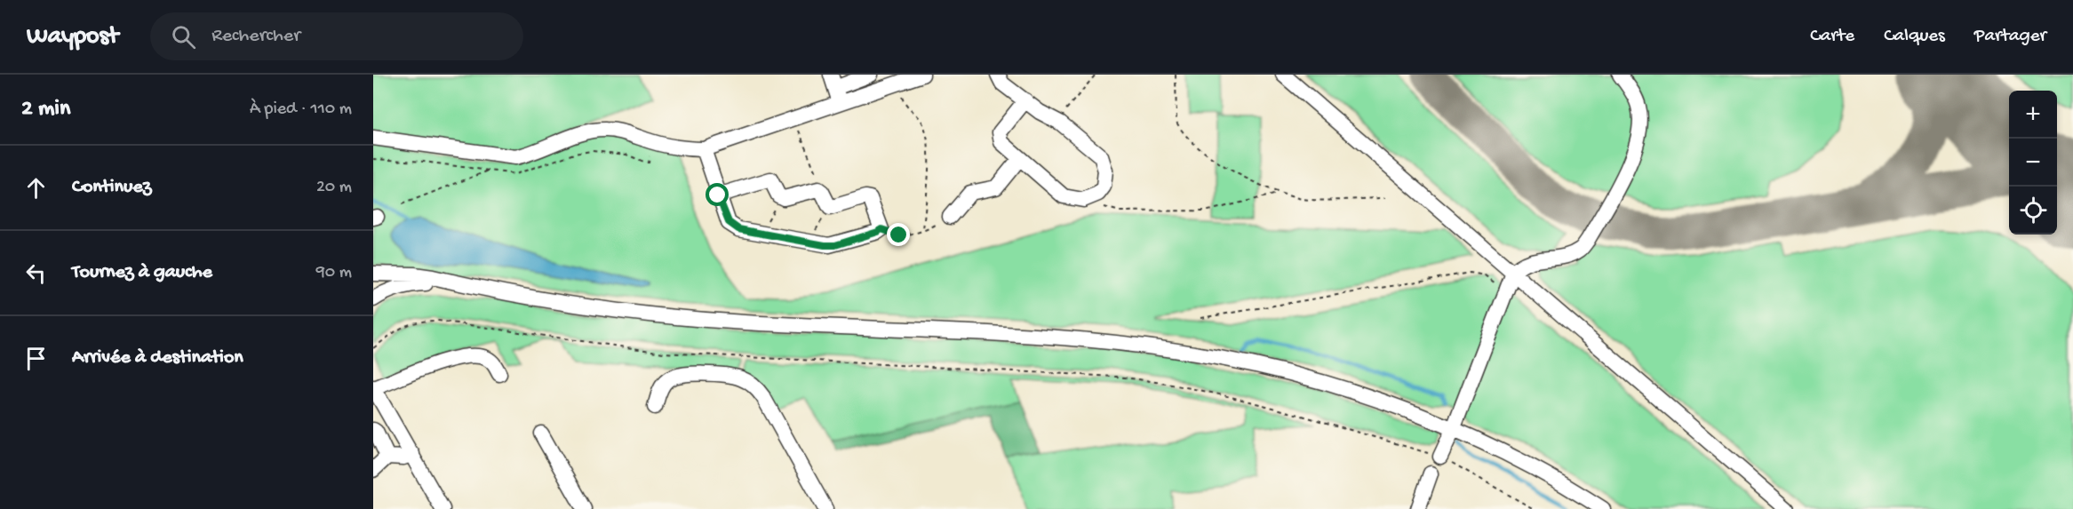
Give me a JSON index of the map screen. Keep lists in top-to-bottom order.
{
  "page": {
    "header": "Waypost",
    "search": "Rechercher",
    "nav": ["Carte", "Calques", "Partager"],
    "heading": ["2 min", "À pied · 110 m"],
    "map_buttons": ["+", "−"],
    "list": [
      ["Continuez", "20 m"],
      ["Tournez à gauche", "90 m"],
      "Arrivée à destination"
    ]
  }
}
